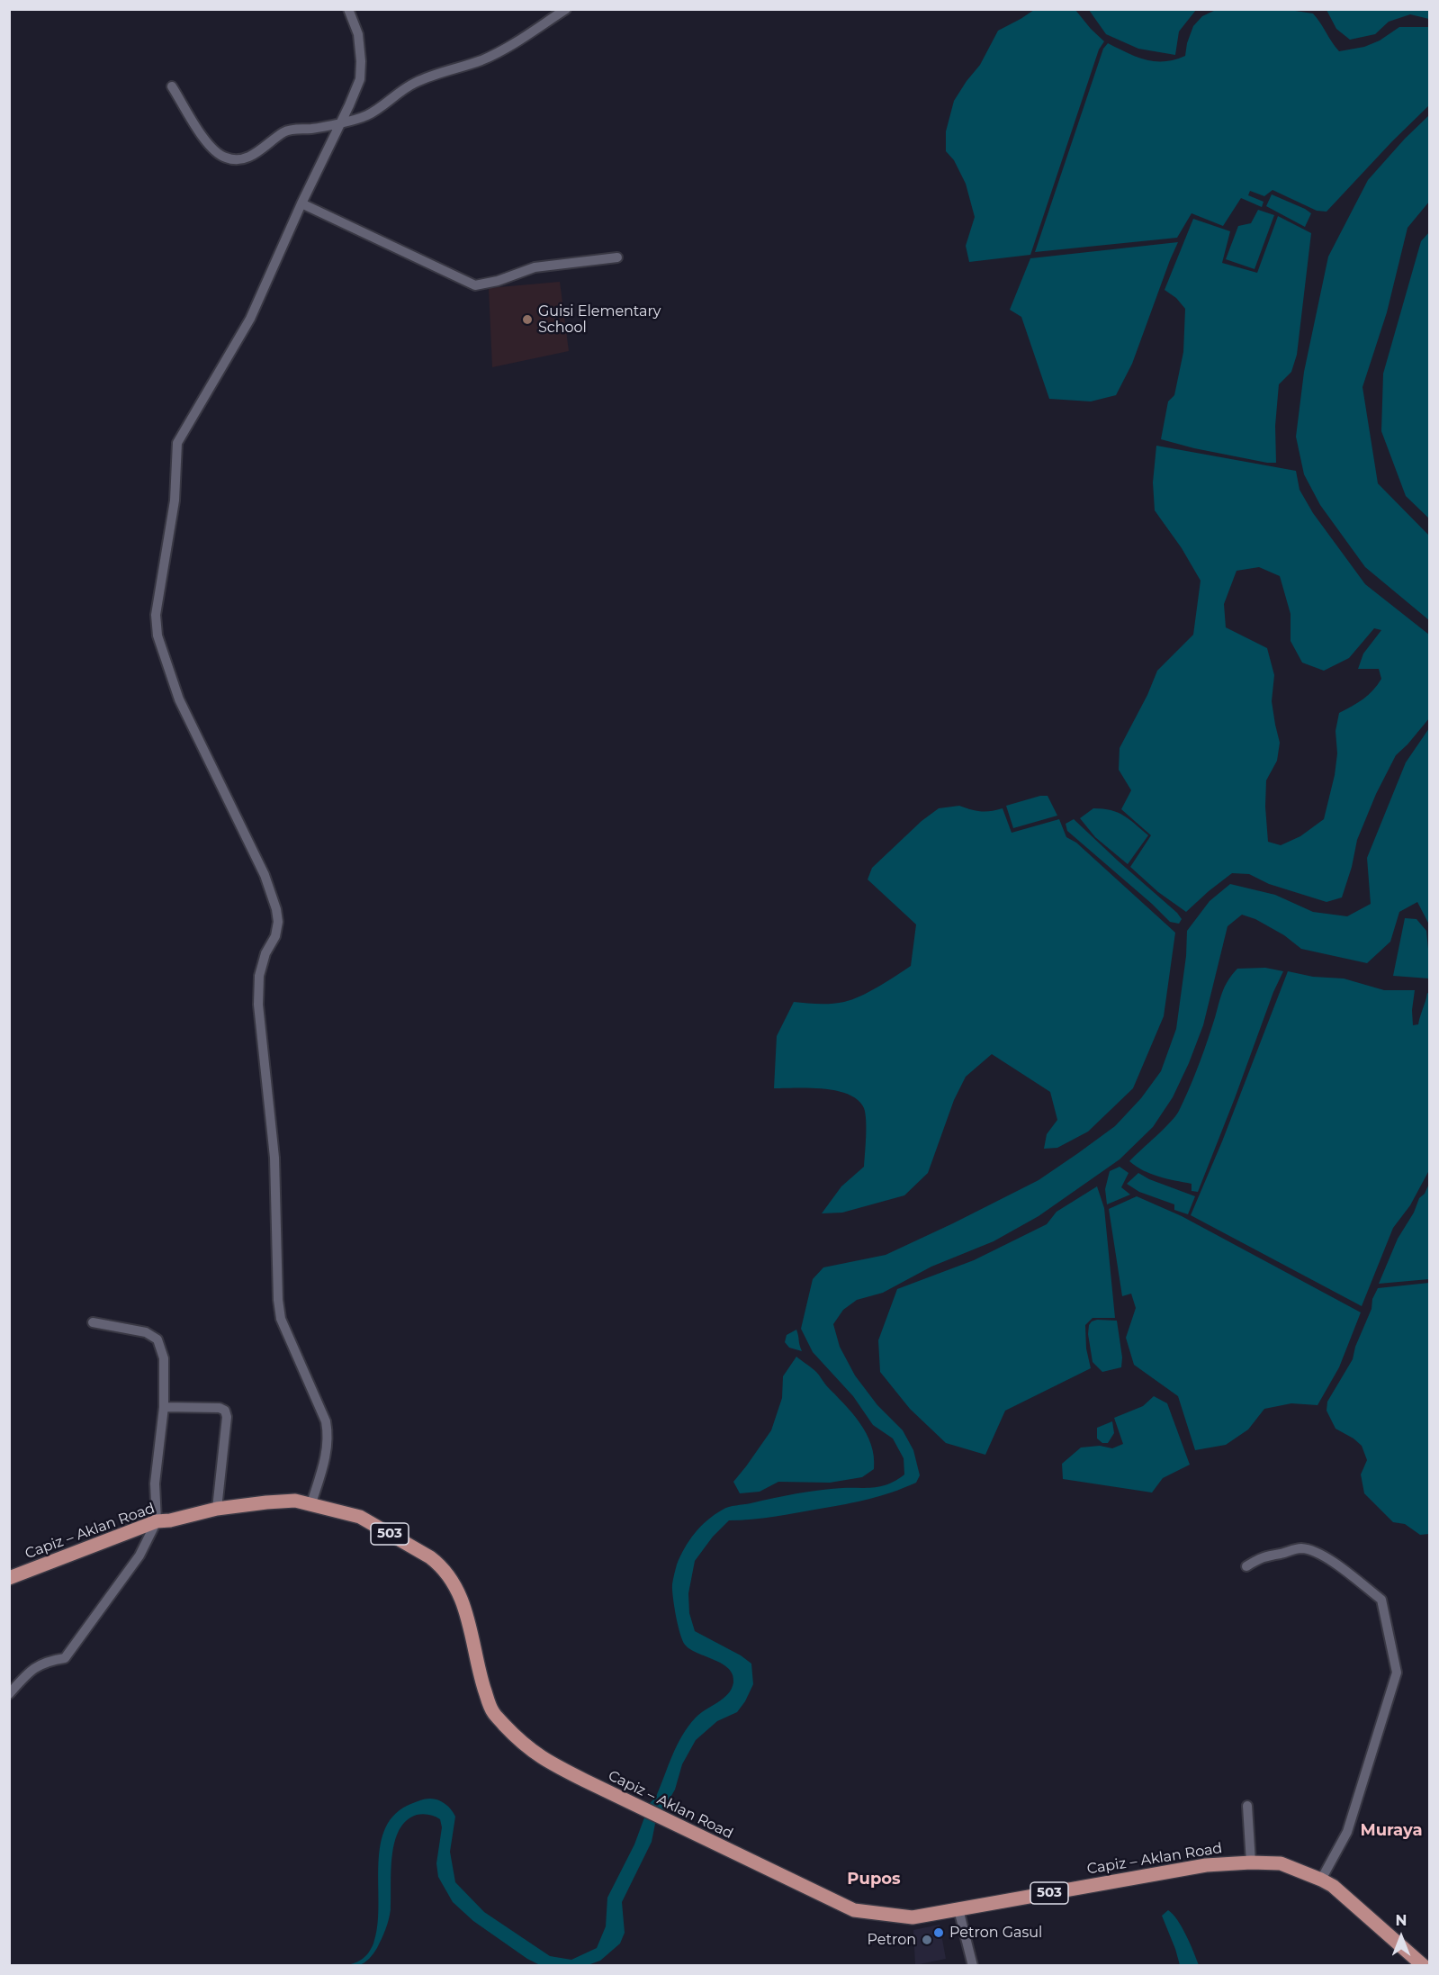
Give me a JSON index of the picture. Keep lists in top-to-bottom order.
{
  "streets": {
    "main road": ["Capiz – Aklan Road", "503"]
  },
  "districts": ["Muraya", "Pupos"],
  "places": ["Guisi Elementary School", "Petron Gasul", "Petron"],
  "north": "top"
}
